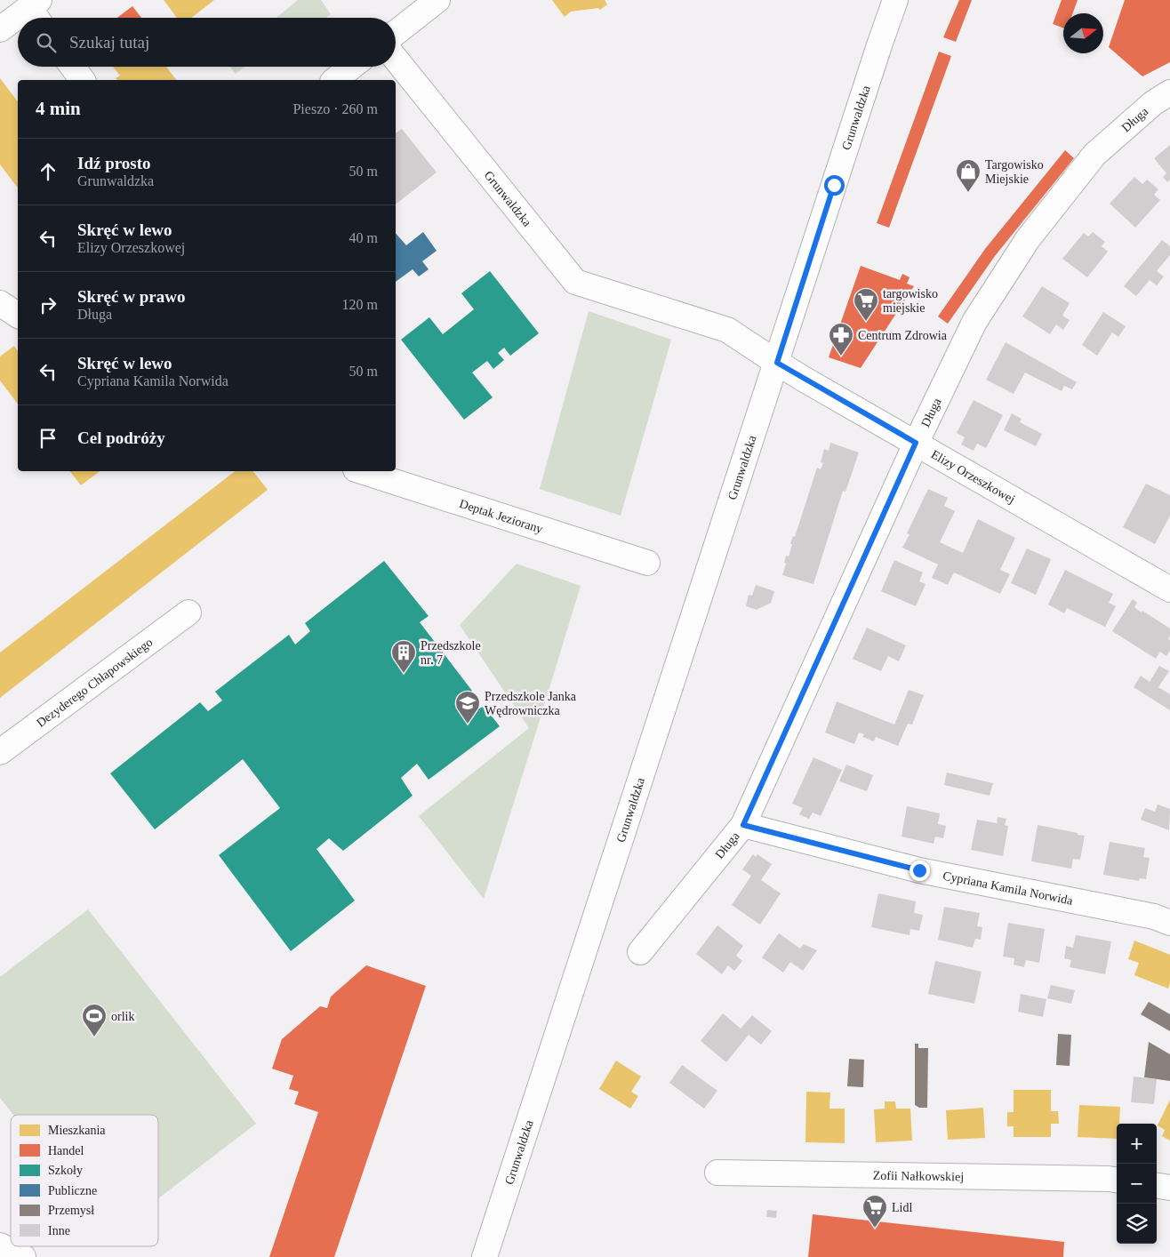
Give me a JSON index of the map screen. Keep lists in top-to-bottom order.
{
  "streets": {
    "street": [
      "Grunwaldzka",
      "Długa",
      "Elizy Orzeszkowej",
      "Deptak Jeziorany",
      "Dezyderego Chłapowskiego",
      "Cypriana Kamila Norwida",
      "Zofii Nałkowskiej"
    ]
  },
  "crossings": [
    ["Grunwaldzka", "Elizy Orzeszkowej"],
    ["Długa", "Elizy Orzeszkowej"],
    ["Długa", "Cypriana Kamila Norwida"]
  ],
  "places": {
    "shop": ["Targowisko Miejskie"],
    "supermarket": ["targowisko miejskie", "Lidl"],
    "pharmacy": ["Centrum Zdrowia"],
    "building": ["Przedszkole nr. 7"],
    "school or university": ["Przedszkole Janka Wędrowniczka"],
    "sports": ["orlik"]
  },
  "legend": [
    "Mieszkania",
    "Handel",
    "Szkoły",
    "Publiczne",
    "Przemysł",
    "Inne"
  ],
  "north": "right",
  "page": {
    "search": "Szukaj tutaj",
    "heading": ["4 min", "Pieszo · 260 m"],
    "list": [
      ["Idź prosto", "Grunwaldzka", "50 m"],
      ["Skręć w lewo", "Elizy Orzeszkowej", "40 m"],
      ["Skręć w prawo", "Długa", "120 m"],
      ["Skręć w lewo", "Cypriana Kamila Norwida", "50 m"],
      "Cel podróży"
    ],
    "map_buttons": ["+", "−"]
  }
}
